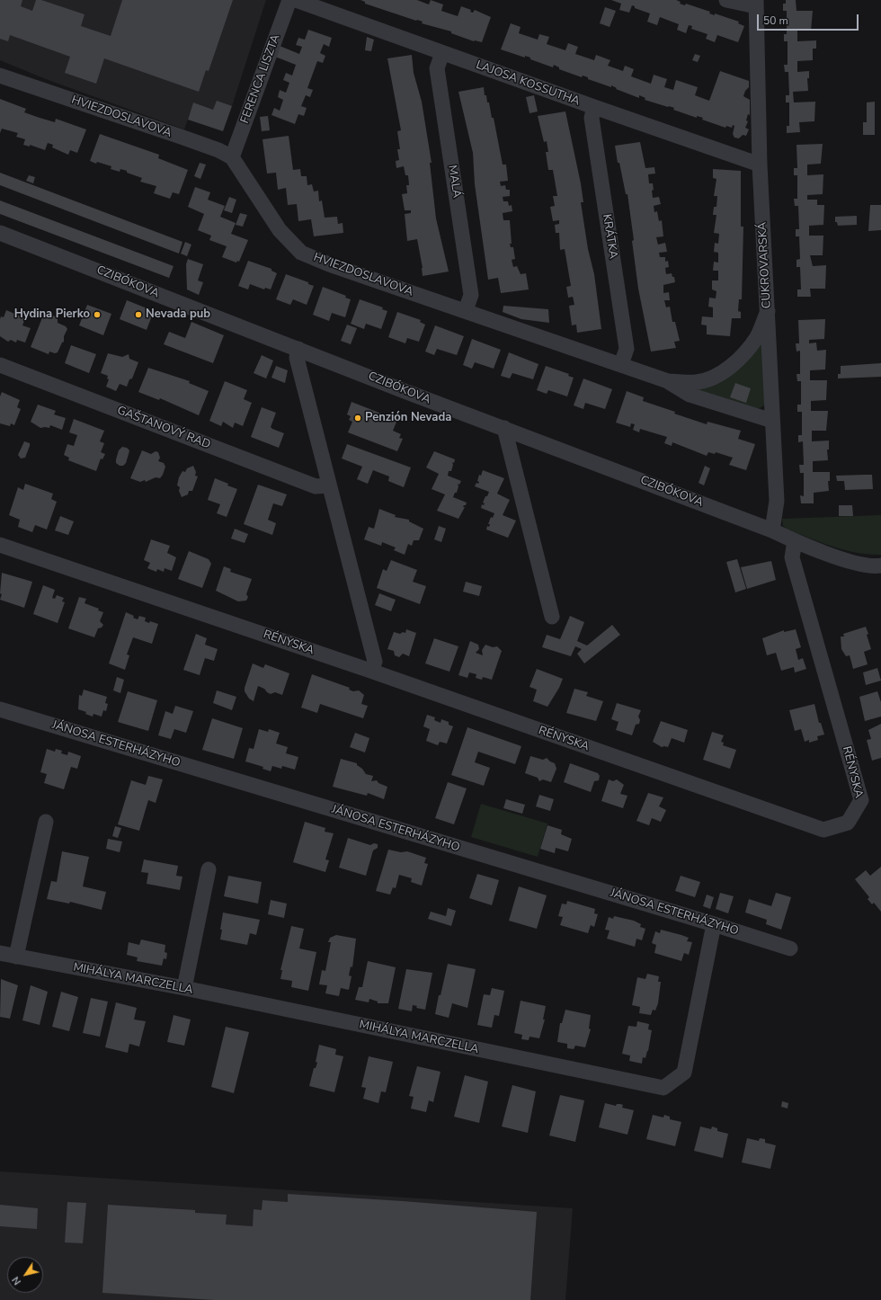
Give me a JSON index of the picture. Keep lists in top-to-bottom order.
{
  "streets": {
    "street": [
      "FERENCA LISZTA",
      "LAJOSA KOSSUTHA",
      "HVIEZDOSLAVOVA",
      "MALÁ",
      "KRÁTKA",
      "CUKROVARSKÁ",
      "CZIBÓKOVA",
      "GAŠTANOVÝ RAD",
      "RÉNYSKA",
      "JÁNOSA ESTERHÁZYHO",
      "MIHÁLYA MARCZELLA"
    ]
  },
  "crossings": [
    ["FERENCA LISZTA", "HVIEZDOSLAVOVA"],
    ["LAJOSA KOSSUTHA", "MALÁ"],
    ["LAJOSA KOSSUTHA", "KRÁTKA"],
    ["LAJOSA KOSSUTHA", "CUKROVARSKÁ"],
    ["HVIEZDOSLAVOVA", "MALÁ"],
    ["HVIEZDOSLAVOVA", "KRÁTKA"],
    ["HVIEZDOSLAVOVA", "CUKROVARSKÁ"],
    ["CUKROVARSKÁ", "CZIBÓKOVA"],
    ["CZIBÓKOVA", "RÉNYSKA"],
    ["JÁNOSA ESTERHÁZYHO", "MIHÁLYA MARCZELLA"]
  ],
  "places": ["Hydina Pierko", "Nevada pub", "Penzión Nevada"],
  "scale_bar": "50 m",
  "north": "bottom left"
}
